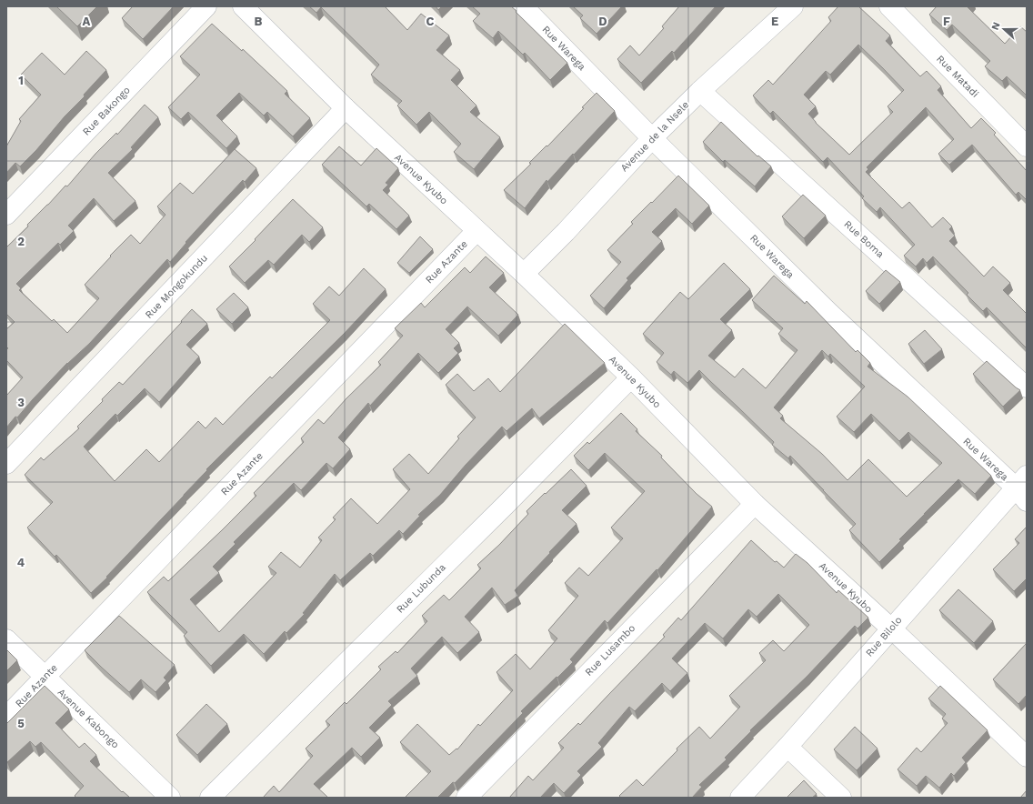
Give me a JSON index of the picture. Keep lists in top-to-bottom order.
{
  "streets": {
    "street": [
      "Rue Warega",
      "Rue Matadi",
      "Rue Bakongo",
      "Avenue de la Nsele",
      "Avenue Kyubo",
      "Rue Boma",
      "Rue Azante",
      "Rue Mongokundu",
      "Rue Lubunda",
      "Rue Bilolo",
      "Rue Lusambo",
      "Avenue Kabongo"
    ]
  },
  "crossings": [
    ["Rue Warega", "Avenue de la Nsele"],
    ["Rue Warega", "Rue Bilolo"],
    ["Avenue de la Nsele", "Avenue Kyubo"],
    ["Avenue de la Nsele", "Rue Boma"],
    ["Avenue Kyubo", "Rue Azante"],
    ["Avenue Kyubo", "Rue Mongokundu"],
    ["Avenue Kyubo", "Rue Lubunda"],
    ["Avenue Kyubo", "Rue Bilolo"],
    ["Avenue Kyubo", "Rue Lusambo"],
    ["Rue Azante", "Avenue Kabongo"]
  ],
  "north": "left",
  "grid": {
    "columns": [
      "A",
      "B",
      "C",
      "D",
      "E",
      "F"
    ],
    "rows": [
      "1",
      "2",
      "3",
      "4",
      "5"
    ]
  }
}
